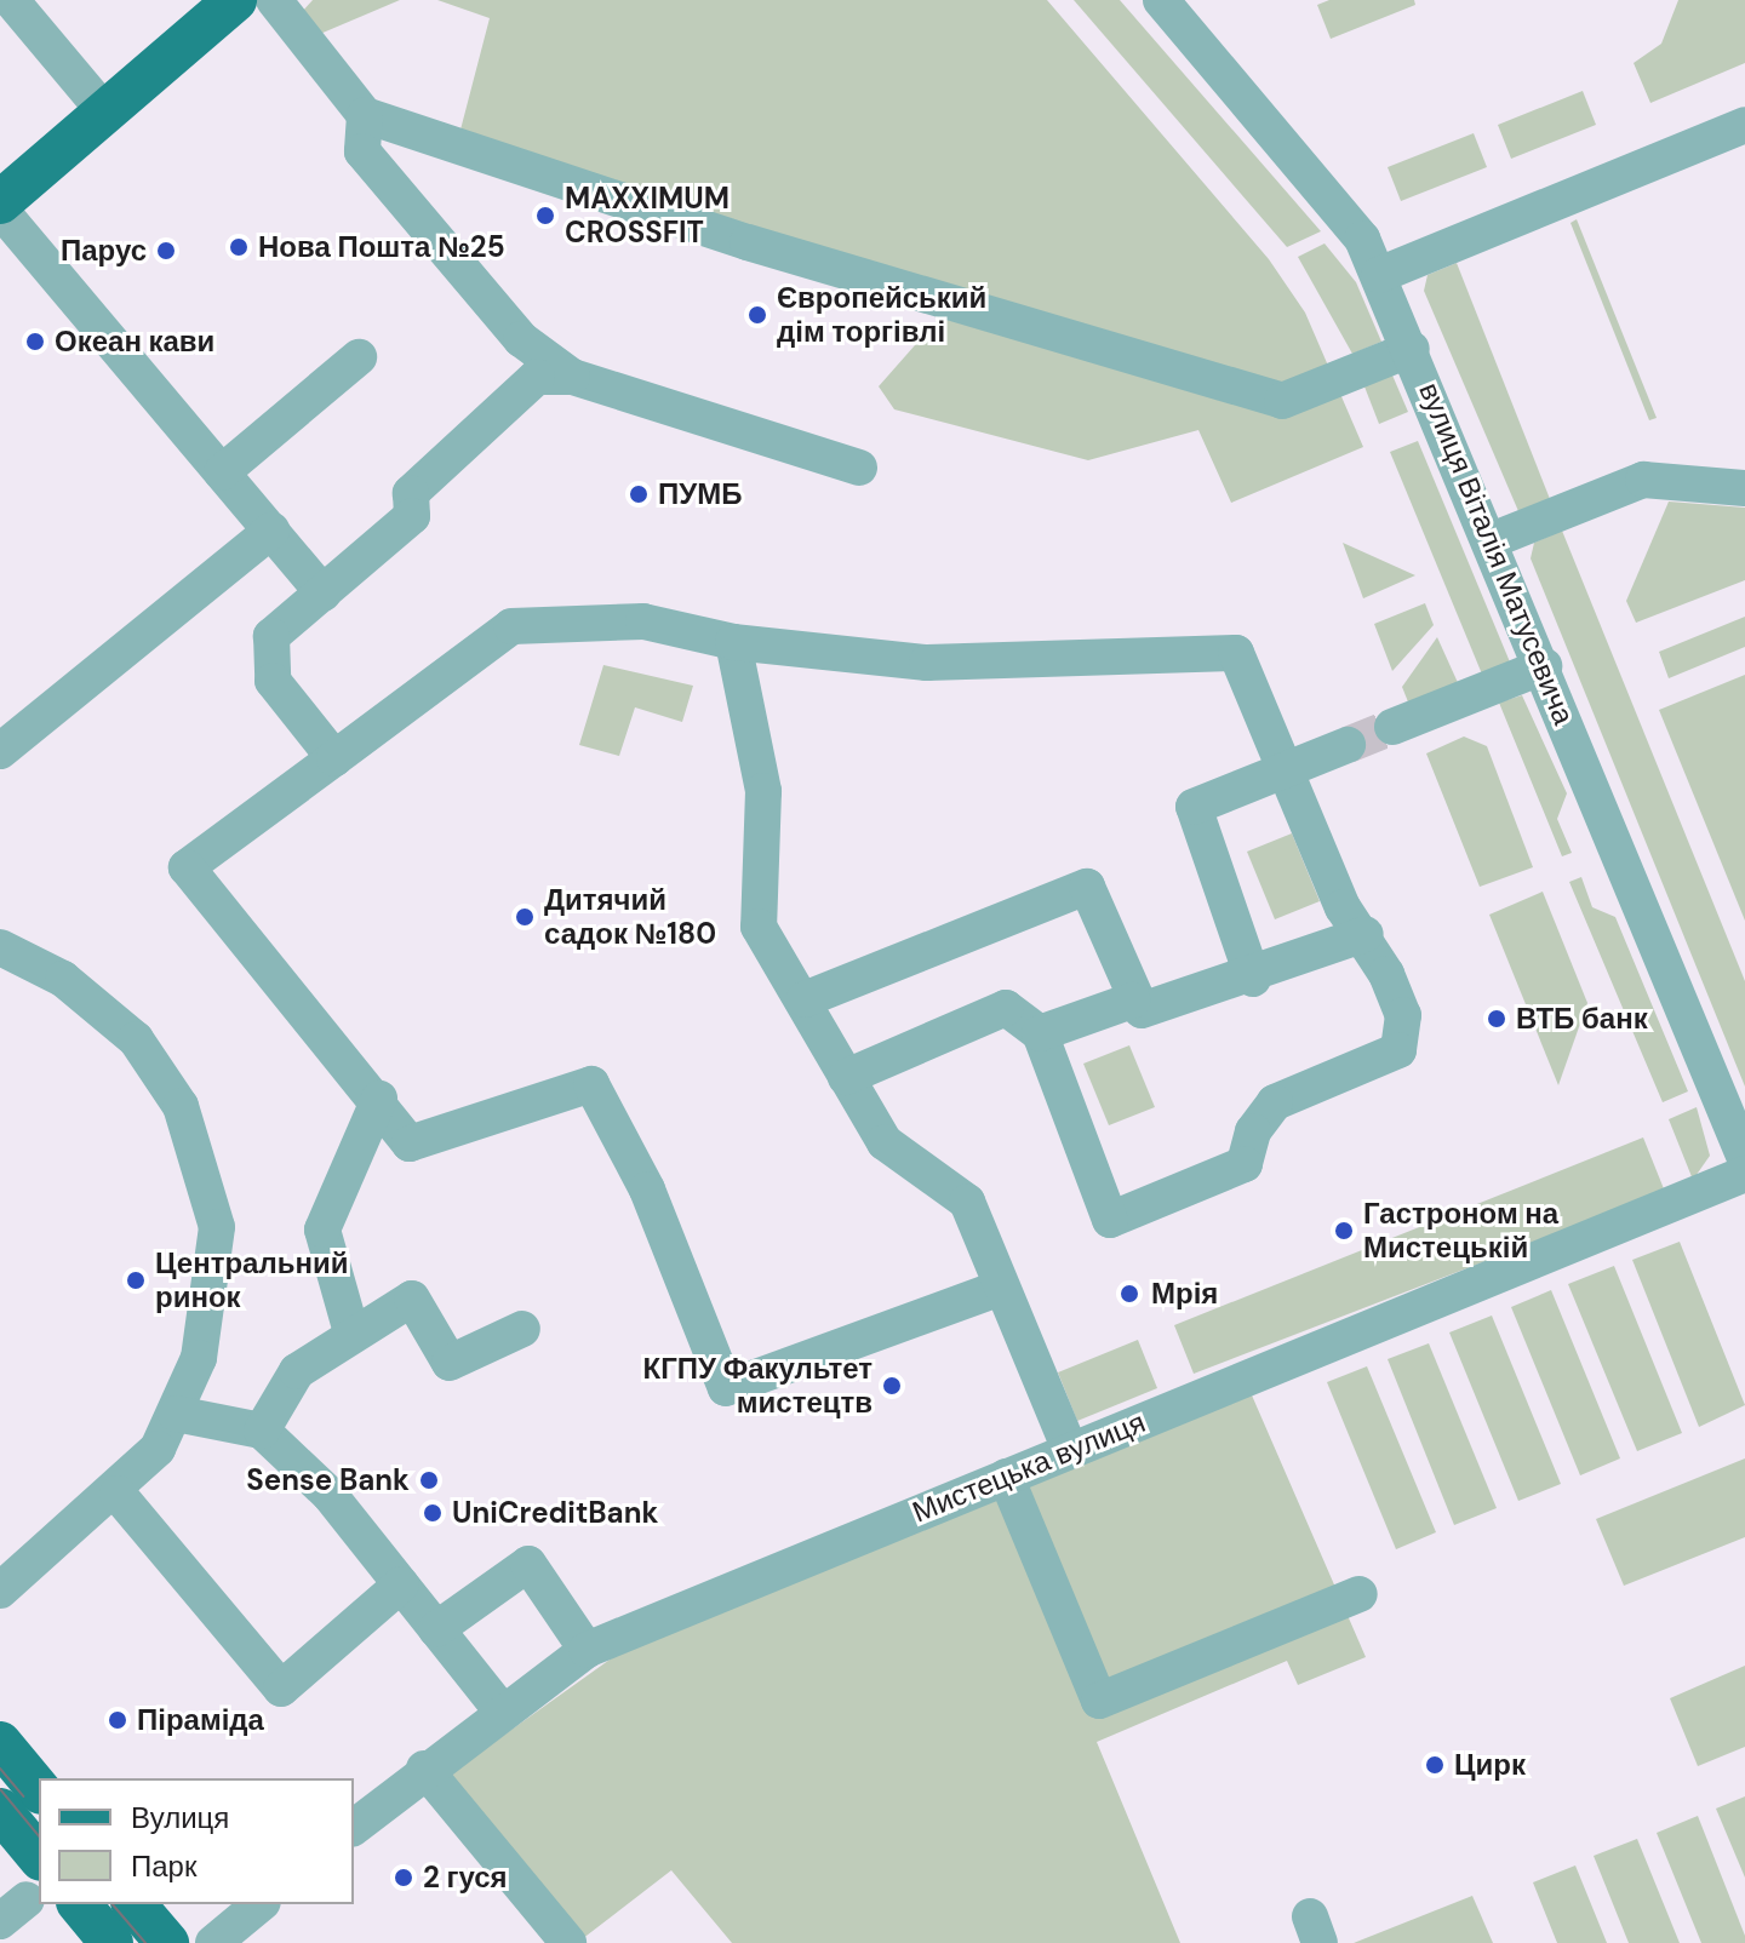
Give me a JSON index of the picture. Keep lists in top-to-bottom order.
{
  "streets": {
    "street": ["вулиця Віталія Матусевича", "Мистецька вулиця"]
  },
  "places": [
    "MAXXIMUM CROSSFIT",
    "Нова Пошта №25",
    "Парус",
    "Європейський дім торгівлі",
    "Океан кави",
    "ПУМБ",
    "Дитячий садок №180",
    "ВТБ банк",
    "Гастроном на Мистецькій",
    "Центральний ринок",
    "Мрія",
    "КГПУ Факультет мистецтв",
    "Sense Bank",
    "UniCreditBank",
    "Піраміда",
    "Цирк",
    "2 гуся"
  ],
  "legend": ["Вулиця", "Парк"]
}
